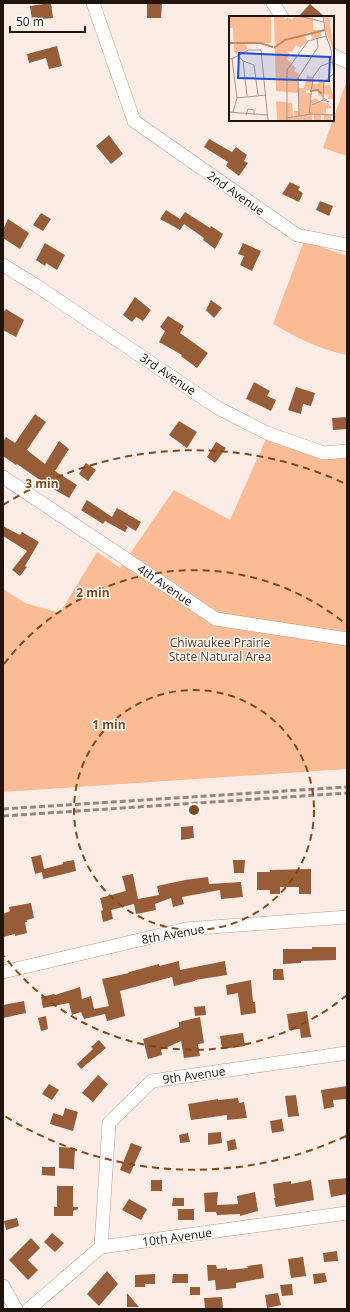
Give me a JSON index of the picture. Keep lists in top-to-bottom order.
{
  "streets": {
    "street": [
      "2nd Avenue",
      "3rd Avenue",
      "4th Avenue",
      "8th Avenue",
      "9th Avenue",
      "10th Avenue"
    ]
  },
  "crossings": [
    ["9th Avenue", "10th Avenue"]
  ],
  "parks": ["Chiwaukee Prairie State Natural Area"],
  "scale_bar": "50 m",
  "rings": ["3 min", "2 min", "1 min"]
}
